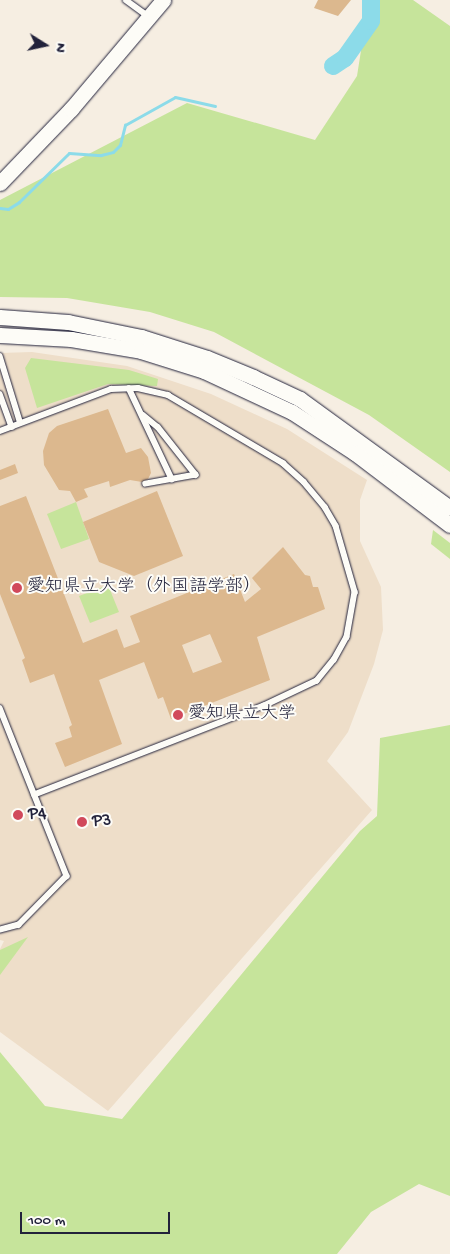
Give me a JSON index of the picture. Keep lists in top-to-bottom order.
{
  "places": [
    "愛知県立大学（外国語学部）",
    "愛知県立大学",
    "P4",
    "P3"
  ],
  "scale_bar": "100 m",
  "north": "right"
}
